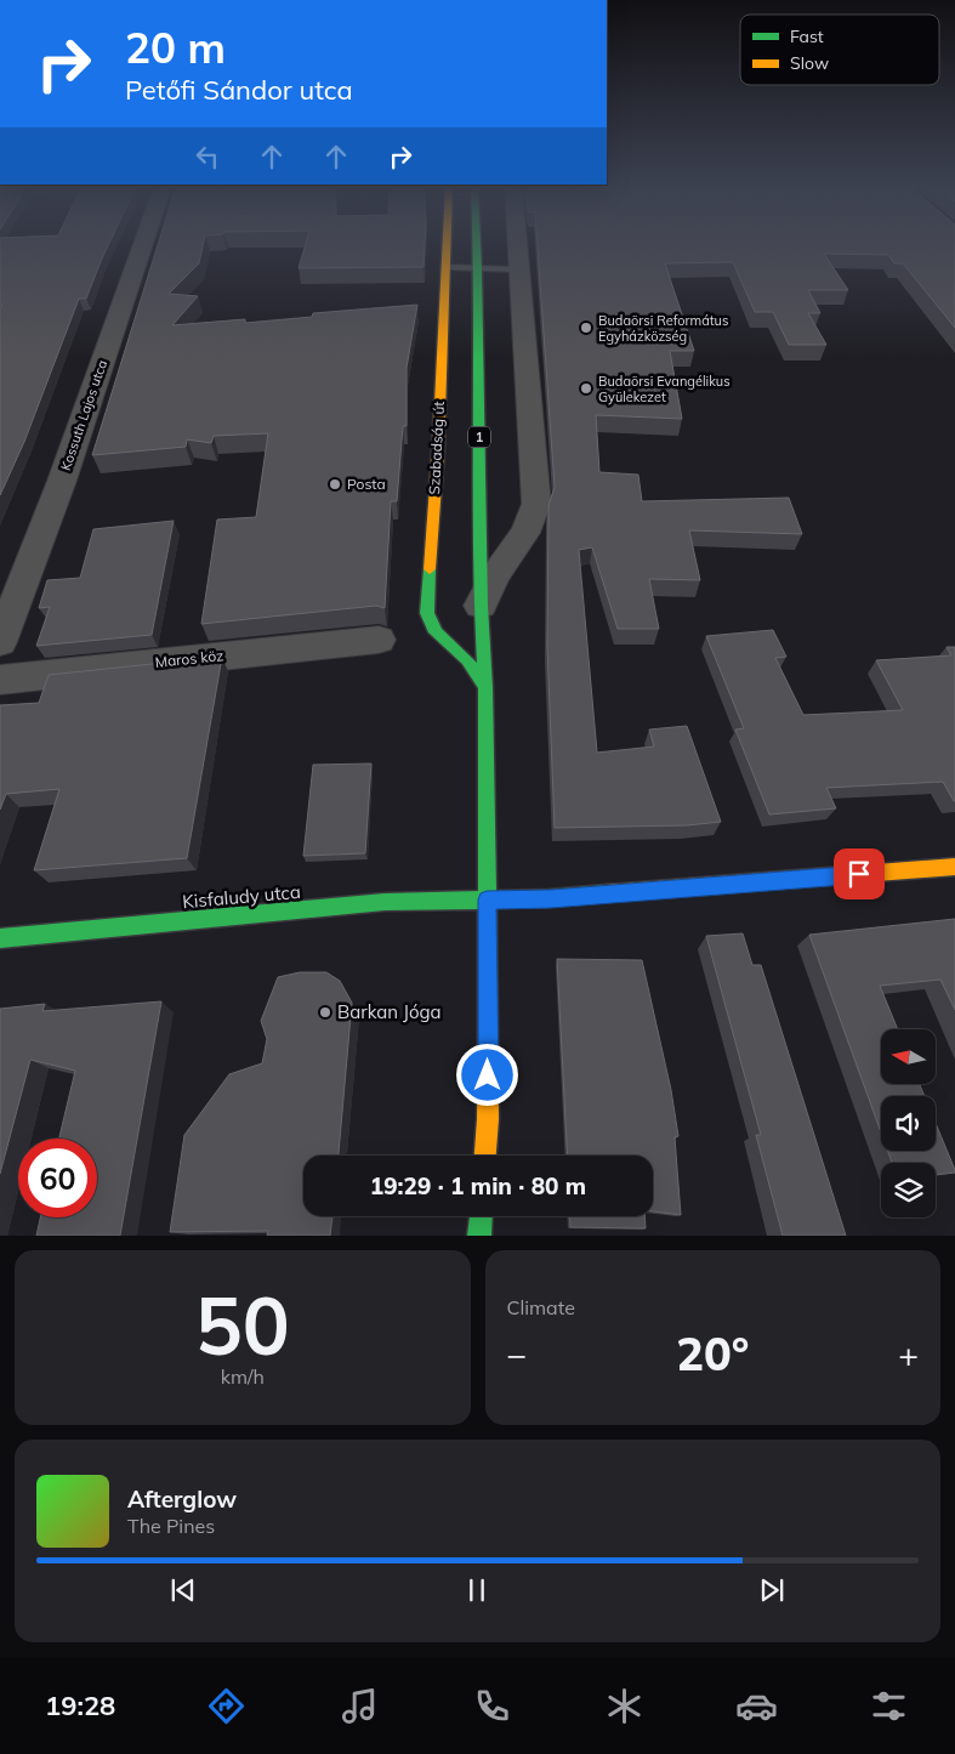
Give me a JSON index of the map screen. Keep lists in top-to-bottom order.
{
  "streets": {
    "street": [
      "Kossuth Lajos utca",
      "1",
      "Szabadság út",
      "Maros köz",
      "Kisfaludy utca"
    ]
  },
  "crossings": [
    ["1", "Szabadság út"],
    ["1", "Kisfaludy utca"]
  ],
  "places": [
    "Budaörsi Református Egyházközség",
    "Budaörsi Evangélikus Gyülekezet",
    "Posta",
    "Barkan Jóga"
  ],
  "legend": ["Fast", "Slow"],
  "north": "left",
  "page": {
    "turn": ["20 m", "Petőfi Sándor utca"],
    "limit": "60",
    "trip": "19:29 · 1 min · 80 m",
    "tile": [
      ["50", "km/h"],
      "Climate"
    ],
    "heat": ["−", "20°", "+"],
    "song": ["Afterglow", "The Pines"],
    "tabs": "19:28"
  }
}
